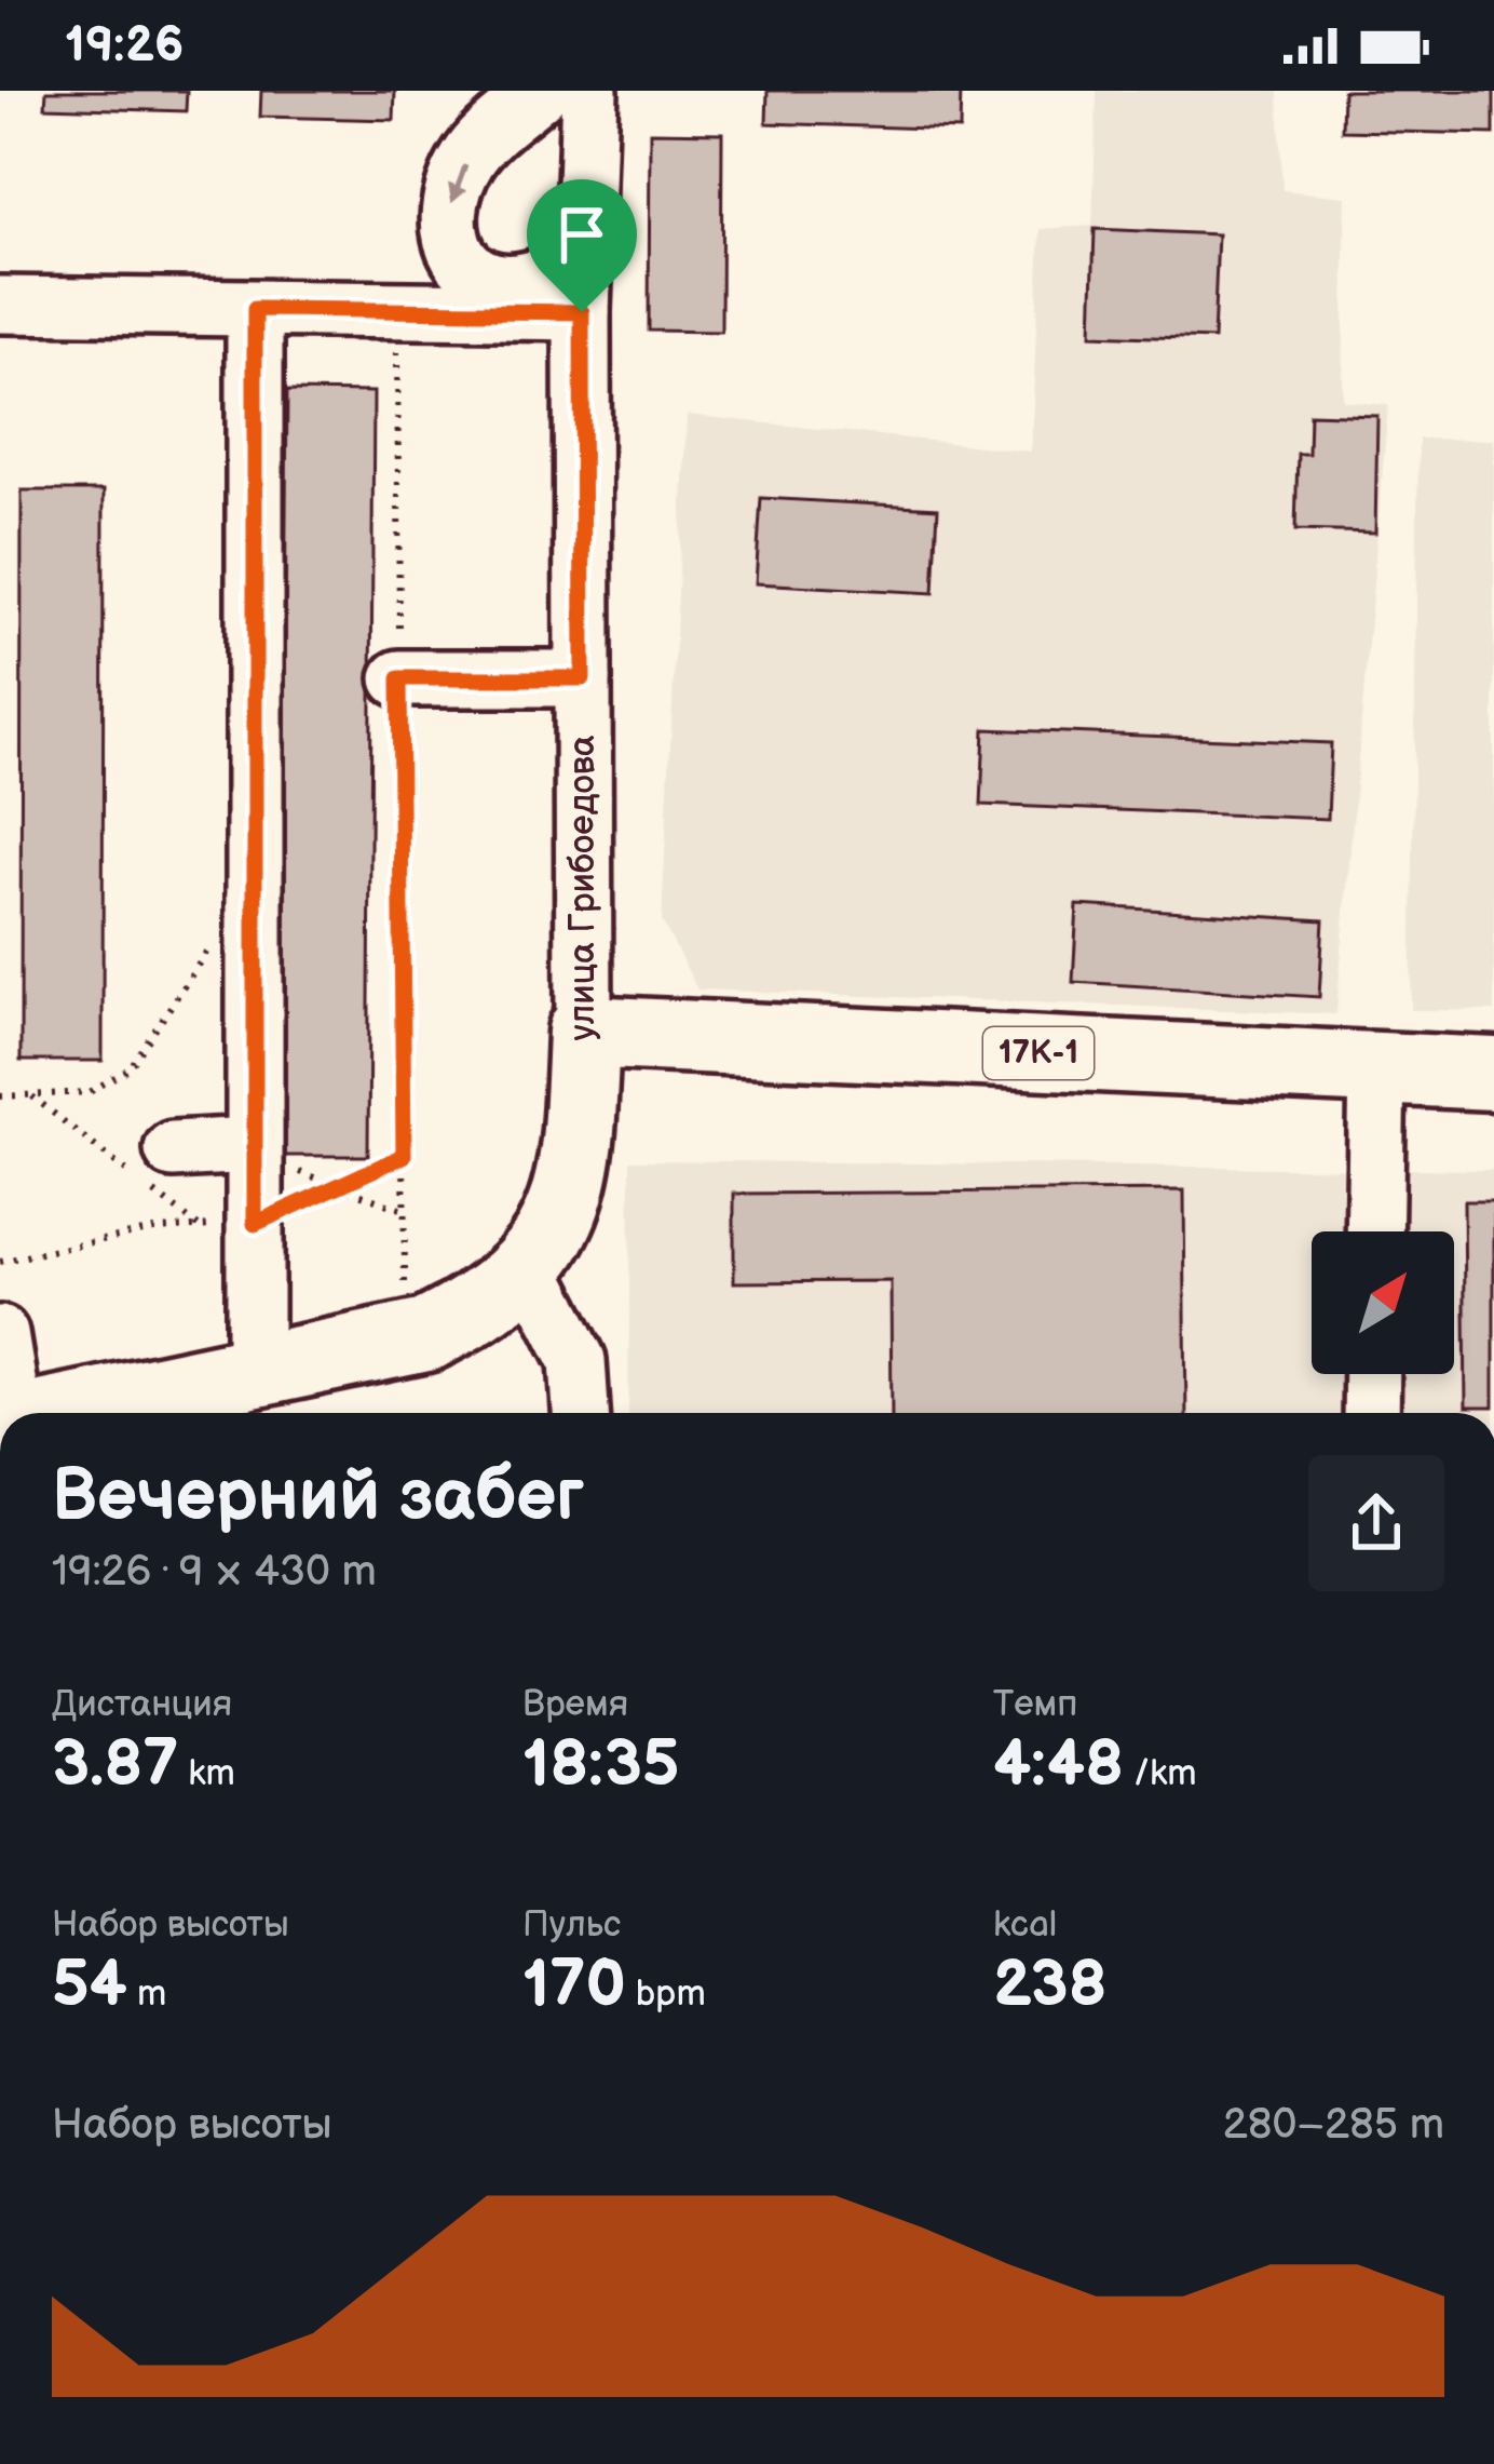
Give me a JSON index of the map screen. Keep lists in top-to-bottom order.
{
  "streets": {
    "main road": ["улица Грибоедова", "17К-1"]
  },
  "crossings": [
    ["улица Грибоедова", "17К-1"]
  ],
  "north": "top right",
  "page": {
    "status": "19:26",
    "heading": ["Вечерний забег", "19:26 · 9 × 430 m"],
    "stats": [
      ["Дистанция", "3.87 km"],
      ["Время", "18:35"],
      ["Темп", "4:48 /km"],
      ["Набор высоты", "54 m"],
      ["Пульс", "170 bpm"],
      ["kcal", "238"]
    ],
    "chart": ["Набор высоты", "280–285 m"]
  }
}
